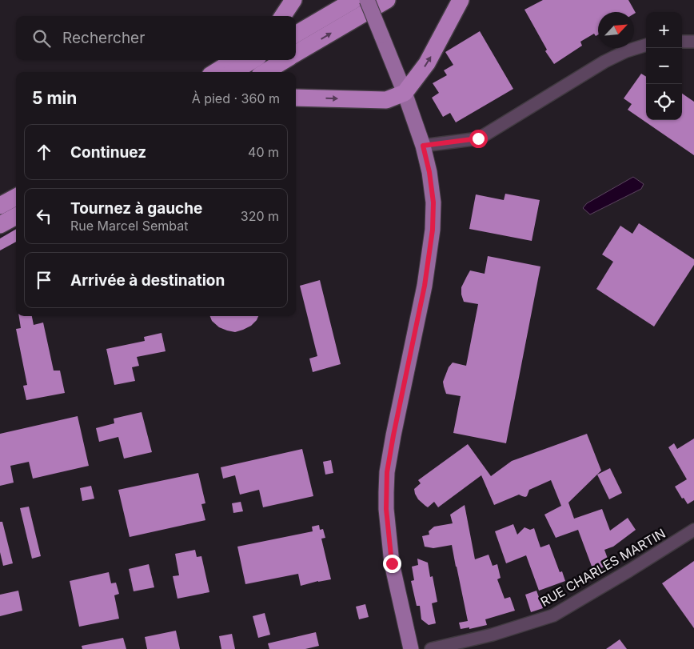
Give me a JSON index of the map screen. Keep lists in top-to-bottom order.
{
  "streets": {
    "street": ["RUE CHARLES MARTIN"]
  },
  "north": "top right",
  "page": {
    "map_buttons": ["+", "−"],
    "search": "Rechercher",
    "heading": ["5 min", "À pied · 360 m"],
    "list": [
      ["Continuez", "40 m"],
      ["Tournez à gauche", "Rue Marcel Sembat", "320 m"],
      "Arrivée à destination"
    ]
  }
}
